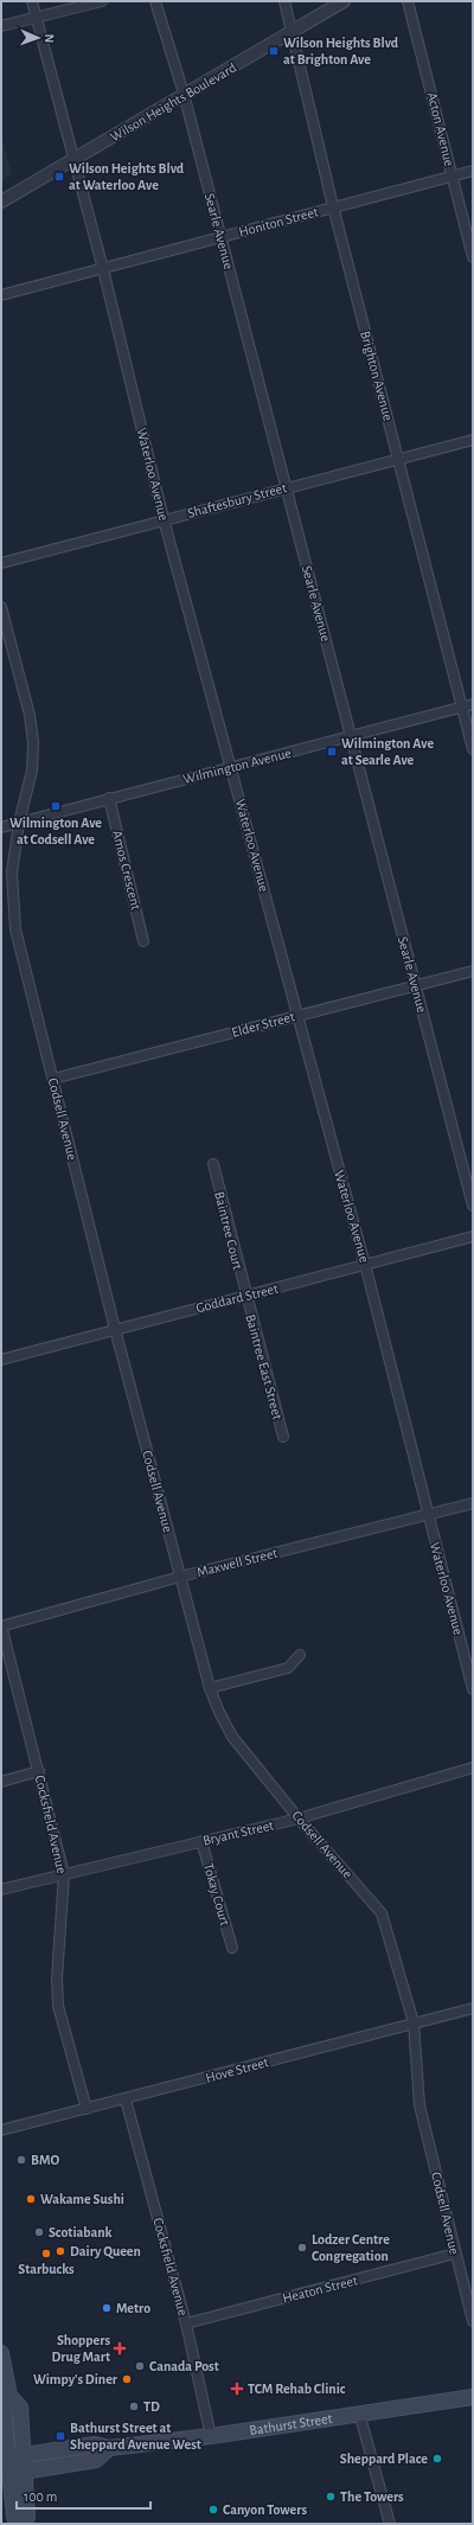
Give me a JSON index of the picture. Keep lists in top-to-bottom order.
{
  "streets": {
    "main road": ["Bathurst Street"],
    "street": [
      "Wilson Heights Boulevard",
      "Acton Avenue",
      "Honiton Street",
      "Searle Avenue",
      "Brighton Avenue",
      "Waterloo Avenue",
      "Shaftesbury Street",
      "Wilmington Avenue",
      "Amos Crescent",
      "Elder Street",
      "Codsell Avenue",
      "Baintree Court",
      "Goddard Street",
      "Baintree East Street",
      "Maxwell Street",
      "Cocksfield Avenue",
      "Bryant Street",
      "Tokay Court",
      "Hove Street",
      "Heaton Street"
    ]
  },
  "crossings": [
    ["Wilson Heights Boulevard", "Searle Avenue"],
    ["Wilson Heights Boulevard", "Brighton Avenue"],
    ["Wilson Heights Boulevard", "Waterloo Avenue"],
    ["Acton Avenue", "Honiton Street"],
    ["Honiton Street", "Searle Avenue"],
    ["Honiton Street", "Brighton Avenue"],
    ["Honiton Street", "Waterloo Avenue"],
    ["Searle Avenue", "Shaftesbury Street"],
    ["Searle Avenue", "Wilmington Avenue"],
    ["Searle Avenue", "Elder Street"],
    ["Brighton Avenue", "Shaftesbury Street"],
    ["Brighton Avenue", "Wilmington Avenue"],
    ["Waterloo Avenue", "Shaftesbury Street"],
    ["Waterloo Avenue", "Wilmington Avenue"],
    ["Waterloo Avenue", "Elder Street"],
    ["Waterloo Avenue", "Goddard Street"],
    ["Waterloo Avenue", "Maxwell Street"],
    ["Wilmington Avenue", "Amos Crescent"],
    ["Wilmington Avenue", "Codsell Avenue"],
    ["Elder Street", "Codsell Avenue"],
    ["Codsell Avenue", "Goddard Street"],
    ["Codsell Avenue", "Maxwell Street"],
    ["Codsell Avenue", "Bryant Street"],
    ["Codsell Avenue", "Hove Street"],
    ["Codsell Avenue", "Heaton Street"],
    ["Baintree Court", "Goddard Street"],
    ["Baintree Court", "Baintree East Street"],
    ["Goddard Street", "Baintree East Street"],
    ["Maxwell Street", "Cocksfield Avenue"],
    ["Cocksfield Avenue", "Bryant Street"],
    ["Cocksfield Avenue", "Hove Street"],
    ["Cocksfield Avenue", "Heaton Street"],
    ["Cocksfield Avenue", "Bathurst Street"],
    ["Bryant Street", "Tokay Court"]
  ],
  "places": {
    "transit": [
      "Wilson Heights Blvd at Brighton Ave",
      "Wilson Heights Blvd at Waterloo Ave",
      "Wilmington Ave at Searle Ave",
      "Wilmington Ave at Codsell Ave",
      "Bathurst Street at Sheppard Avenue West"
    ],
    "other": [
      "BMO",
      "Wakame Sushi",
      "Scotiabank",
      "Lodzer Centre Congregation",
      "Dairy Queen",
      "Starbucks",
      "Metro",
      "Canada Post",
      "Wimpy's Diner",
      "TD",
      "Sheppard Place",
      "The Towers",
      "Canyon Towers"
    ],
    "health": ["Shoppers Drug Mart", "TCM Rehab Clinic"]
  },
  "scale_bar": "100 m",
  "north": "right"
}
